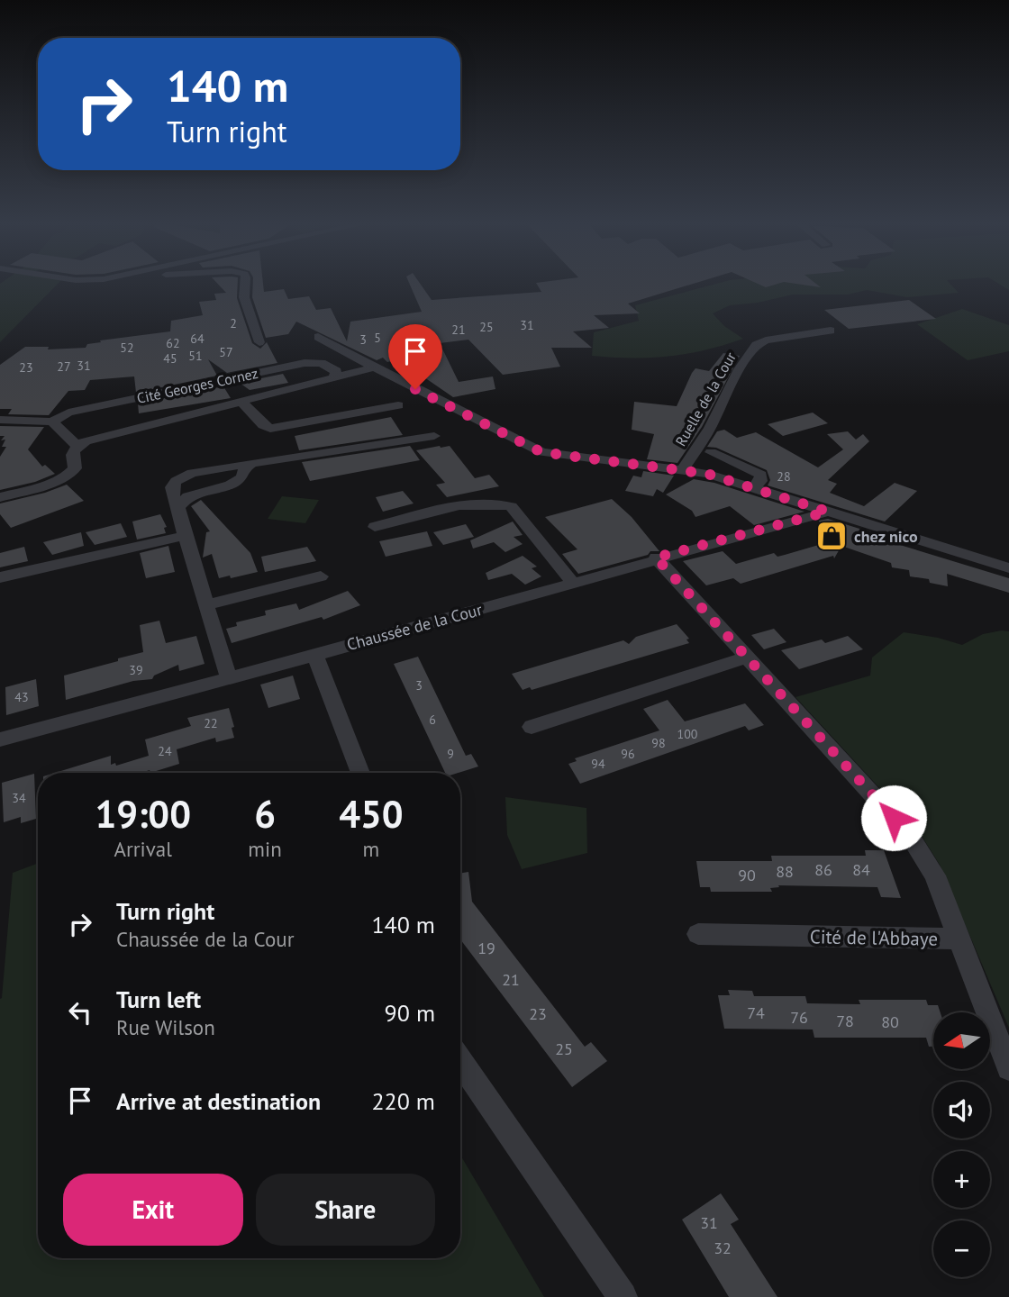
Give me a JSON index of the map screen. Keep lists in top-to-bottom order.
{
  "streets": {
    "street": [
      "Cité Georges Cornez",
      "Ruelle de la Cour",
      "Chaussée de la Cour",
      "Cité de l'Abbaye"
    ]
  },
  "crossings": [
    ["Chaussée de la Cour", "Cité de l'Abbaye"]
  ],
  "places": {
    "shop": ["chez nico"]
  },
  "house_numbers": [
    "2",
    "31",
    "25",
    "21",
    "5",
    "64",
    "3",
    "62",
    "52",
    "57",
    "51",
    "45",
    "31",
    "27",
    "23",
    "28",
    "39",
    "3",
    "43",
    "6",
    "22",
    "100",
    "98",
    "24",
    "9",
    "96",
    "94",
    "34",
    "86",
    "84",
    "88",
    "90",
    "19",
    "21",
    "74",
    "23",
    "76",
    "78",
    "80",
    "25",
    "31",
    "32"
  ],
  "north": "left",
  "page": {
    "turn": ["140 m", "Turn right"],
    "eta": [
      "19:00",
      "Arrival",
      "6",
      "min",
      "450",
      "m"
    ],
    "list": [
      {
        "name": "Turn right",
        "note": "Chaussée de la Cour",
        "value": "140 m"
      },
      {
        "name": "Turn left",
        "note": "Rue Wilson",
        "value": "90 m"
      },
      {
        "name": "Arrive at destination",
        "value": "220 m"
      }
    ],
    "map_buttons": ["+", "−"],
    "buttons": ["Exit", "Share"]
  }
}
